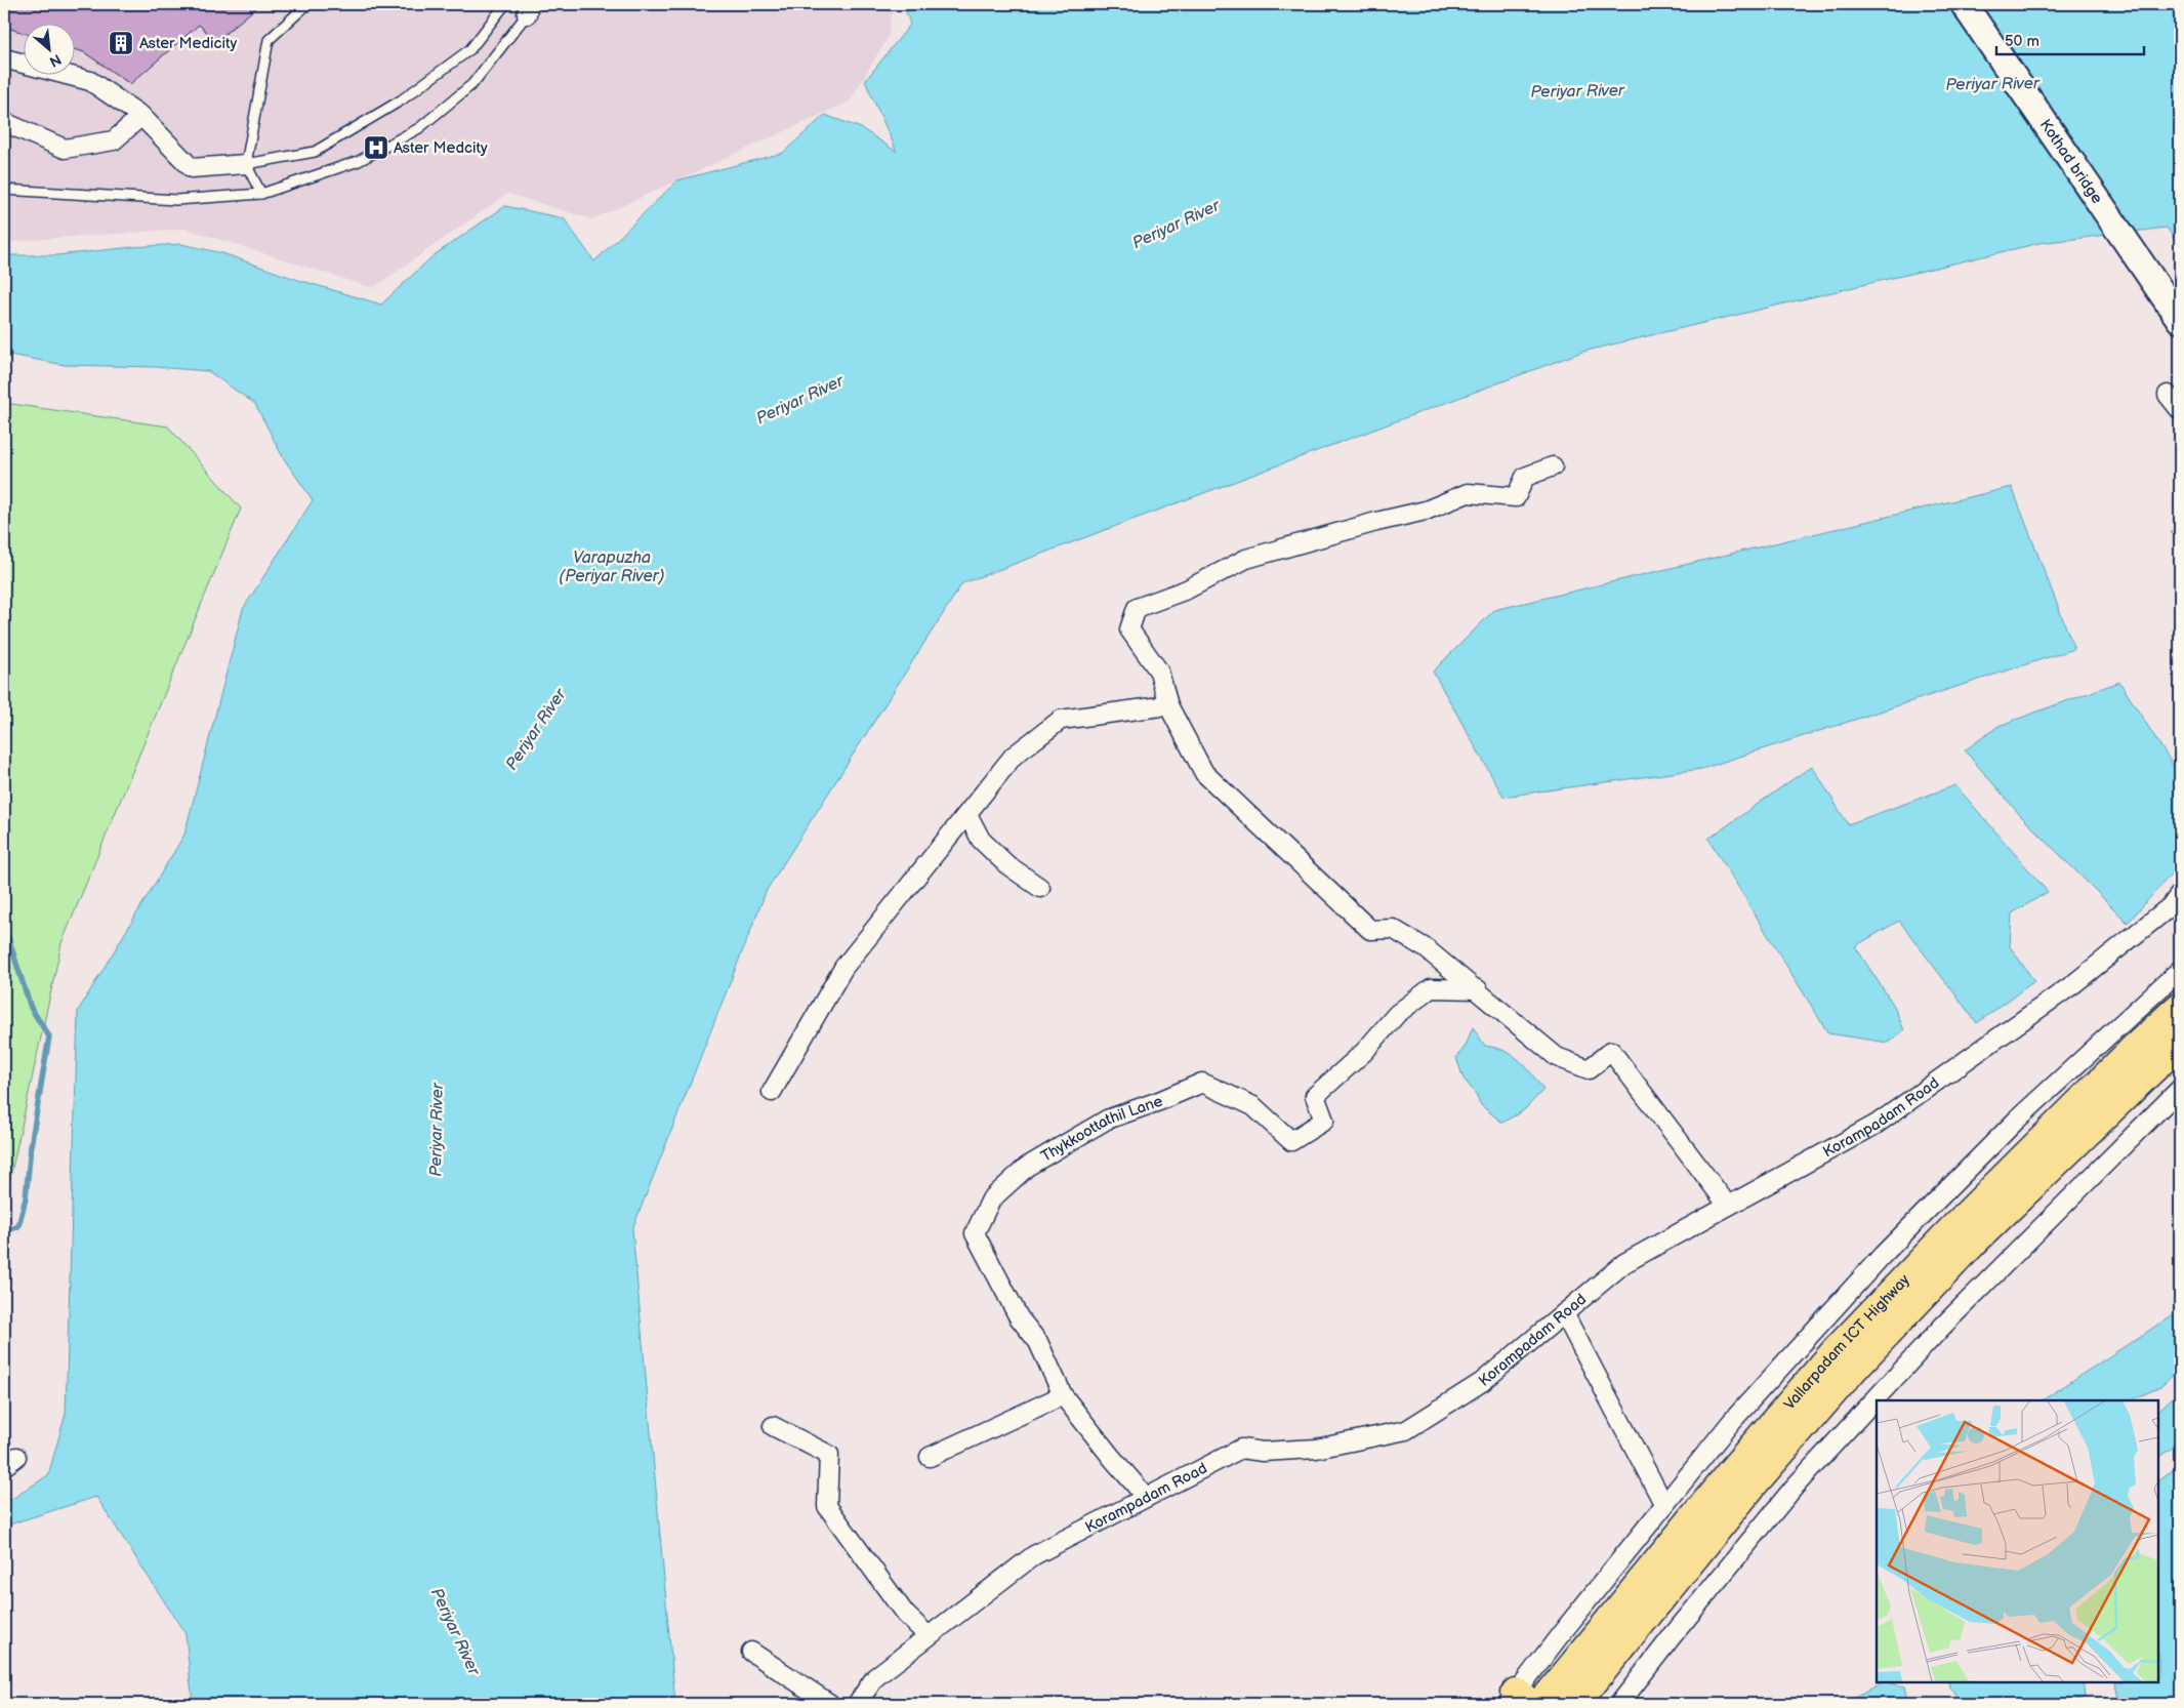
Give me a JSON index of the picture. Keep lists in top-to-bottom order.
{
  "streets": {
    "highway": ["Vallarpadam ICT Highway"],
    "main road": ["Kothad bridge"],
    "street": ["Korampadam Road", "Thykkoottathil Lane"]
  },
  "crossings": [
    ["Korampadam Road", "Thykkoottathil Lane"]
  ],
  "water": ["Periyar River", "Varapuzha (Periyar River)"],
  "places": {
    "building": ["Aster Medicity"],
    "hospital": ["Aster Medcity"]
  },
  "scale_bar": "50 m",
  "north": "bottom right"
}
